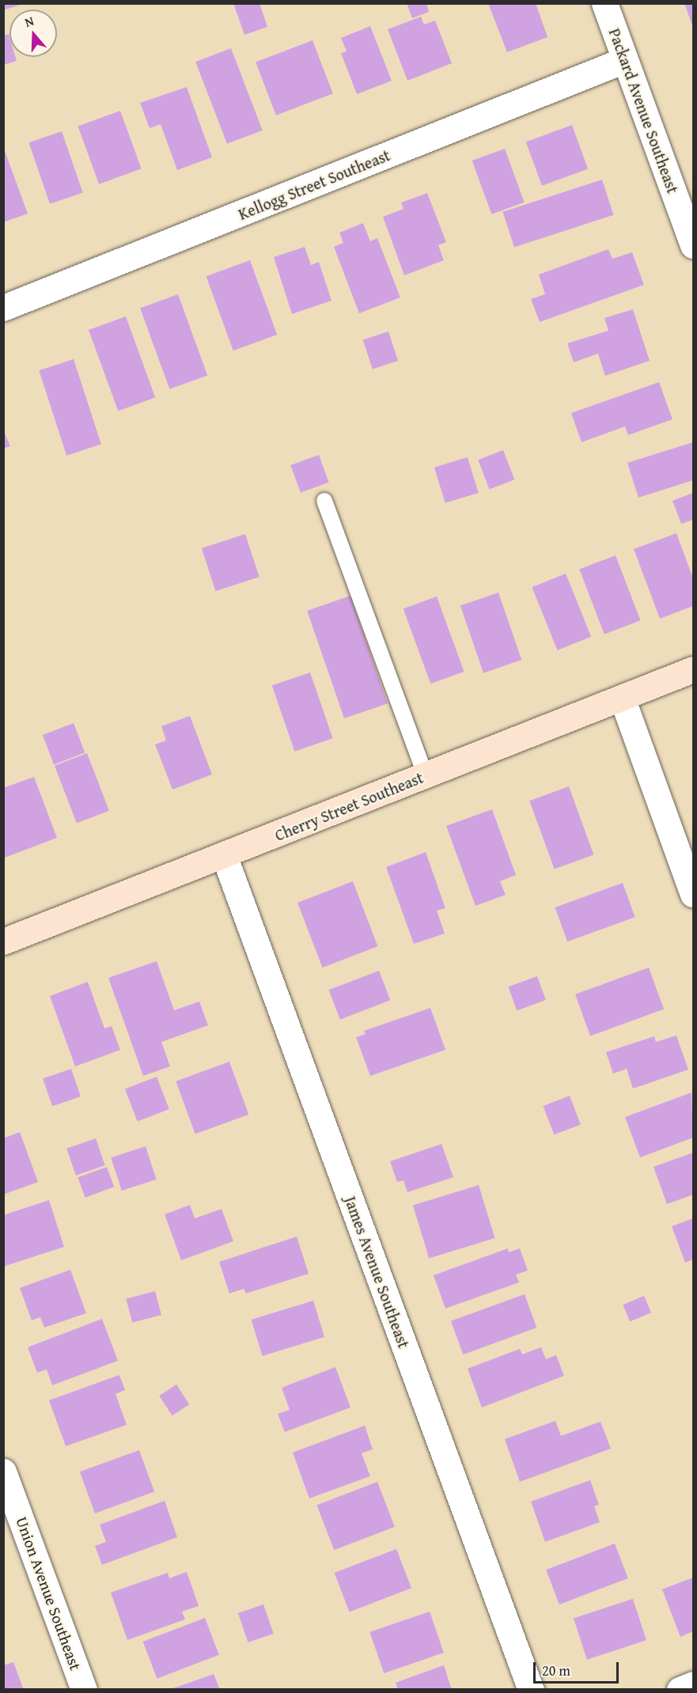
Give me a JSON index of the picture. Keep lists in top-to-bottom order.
{
  "streets": {
    "street": [
      "Packard Avenue Southeast",
      "Kellogg Street Southeast",
      "Cherry Street Southeast",
      "James Avenue Southeast",
      "Union Avenue Southeast"
    ]
  },
  "crossings": [
    ["Packard Avenue Southeast", "Kellogg Street Southeast"],
    ["Cherry Street Southeast", "James Avenue Southeast"]
  ],
  "scale_bar": "20 m",
  "north": "top"
}
